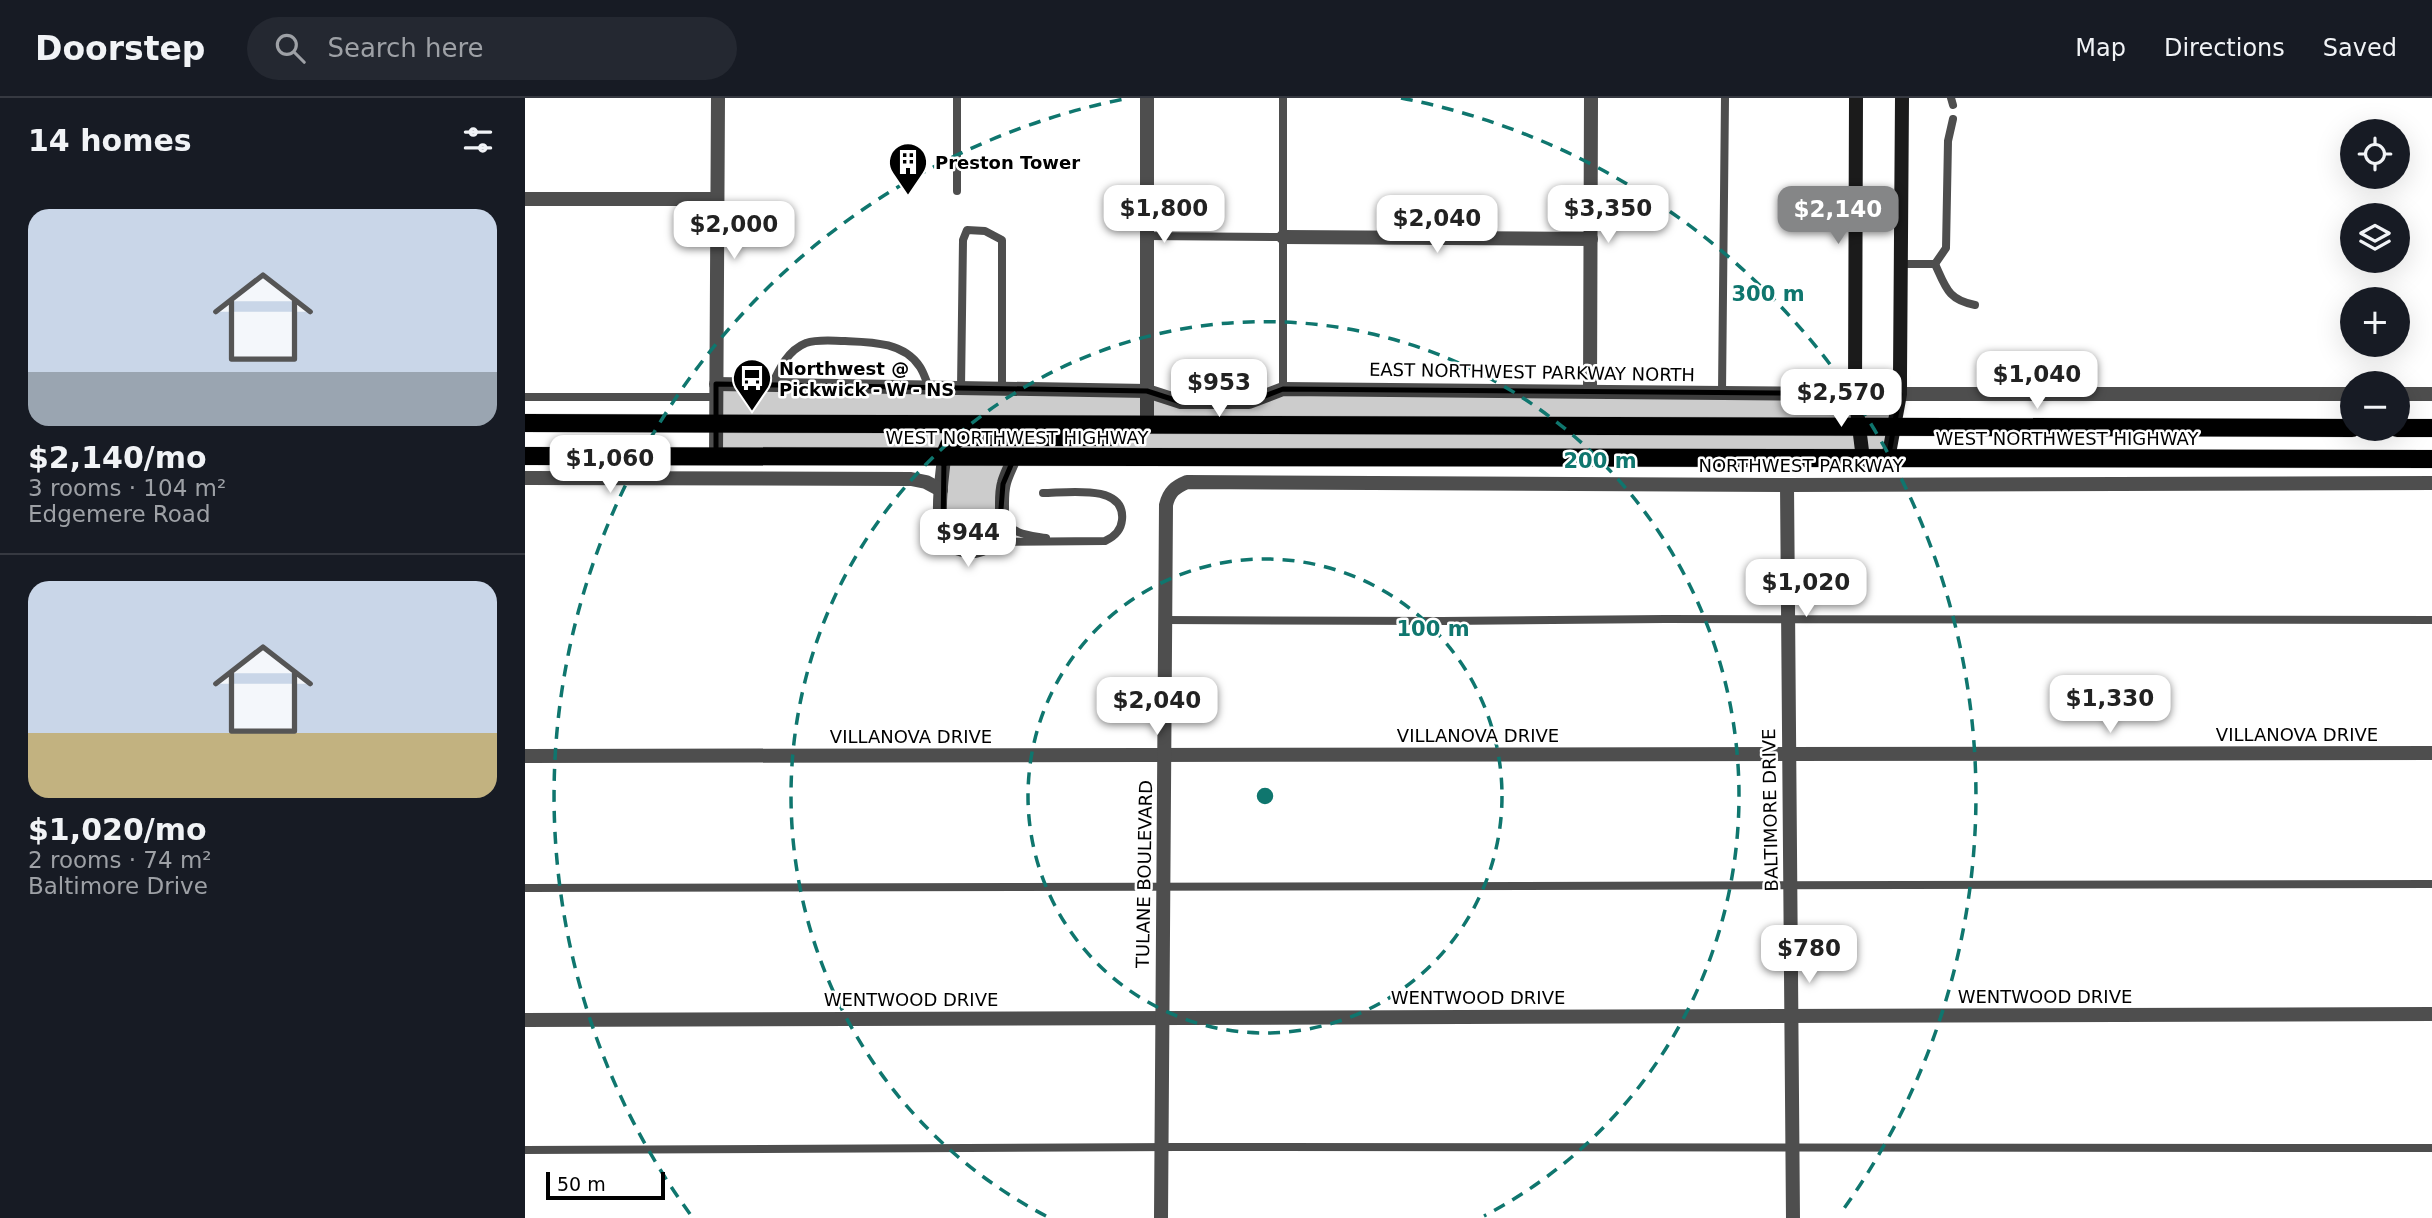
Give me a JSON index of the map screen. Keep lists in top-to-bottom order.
{
  "streets": {
    "main road": ["WEST NORTHWEST HIGHWAY"],
    "street": [
      "EAST NORTHWEST PARKWAY NORTH",
      "NORTHWEST PARKWAY",
      "VILLANOVA DRIVE",
      "BALTIMORE DRIVE",
      "TULANE BOULEVARD",
      "WENTWOOD DRIVE"
    ]
  },
  "crossings": [
    ["NORTHWEST PARKWAY", "BALTIMORE DRIVE"],
    ["NORTHWEST PARKWAY", "TULANE BOULEVARD"],
    ["VILLANOVA DRIVE", "BALTIMORE DRIVE"],
    ["VILLANOVA DRIVE", "TULANE BOULEVARD"],
    ["BALTIMORE DRIVE", "WENTWOOD DRIVE"],
    ["TULANE BOULEVARD", "WENTWOOD DRIVE"]
  ],
  "places": {
    "building": ["Preston Tower"],
    "bus stop": ["Northwest @ Pickwick - W - NS"]
  },
  "scale_bar": "50 m",
  "page": {
    "header": "Doorstep",
    "search": "Search here",
    "nav": ["Map", "Directions", "Saved"],
    "heading": "14 homes",
    "map_buttons": ["+", "−"],
    "list": [
      {
        "name": "$2,140/mo",
        "note": "3 rooms · 104 m² · Edgemere Road"
      },
      {
        "name": "$1,020/mo",
        "note": "2 rooms · 74 m² · Baltimore Drive"
      }
    ],
    "price": [
      "$1,800",
      "$3,350",
      "$2,140",
      "$2,040",
      "$2,000",
      "$1,040",
      "$953",
      "$2,570",
      "$1,060",
      "$944",
      "$1,020",
      "$1,330",
      "$2,040",
      "$780"
    ],
    "scale": "50 m"
  },
  "rings": ["300 m", "200 m", "100 m"]
}
